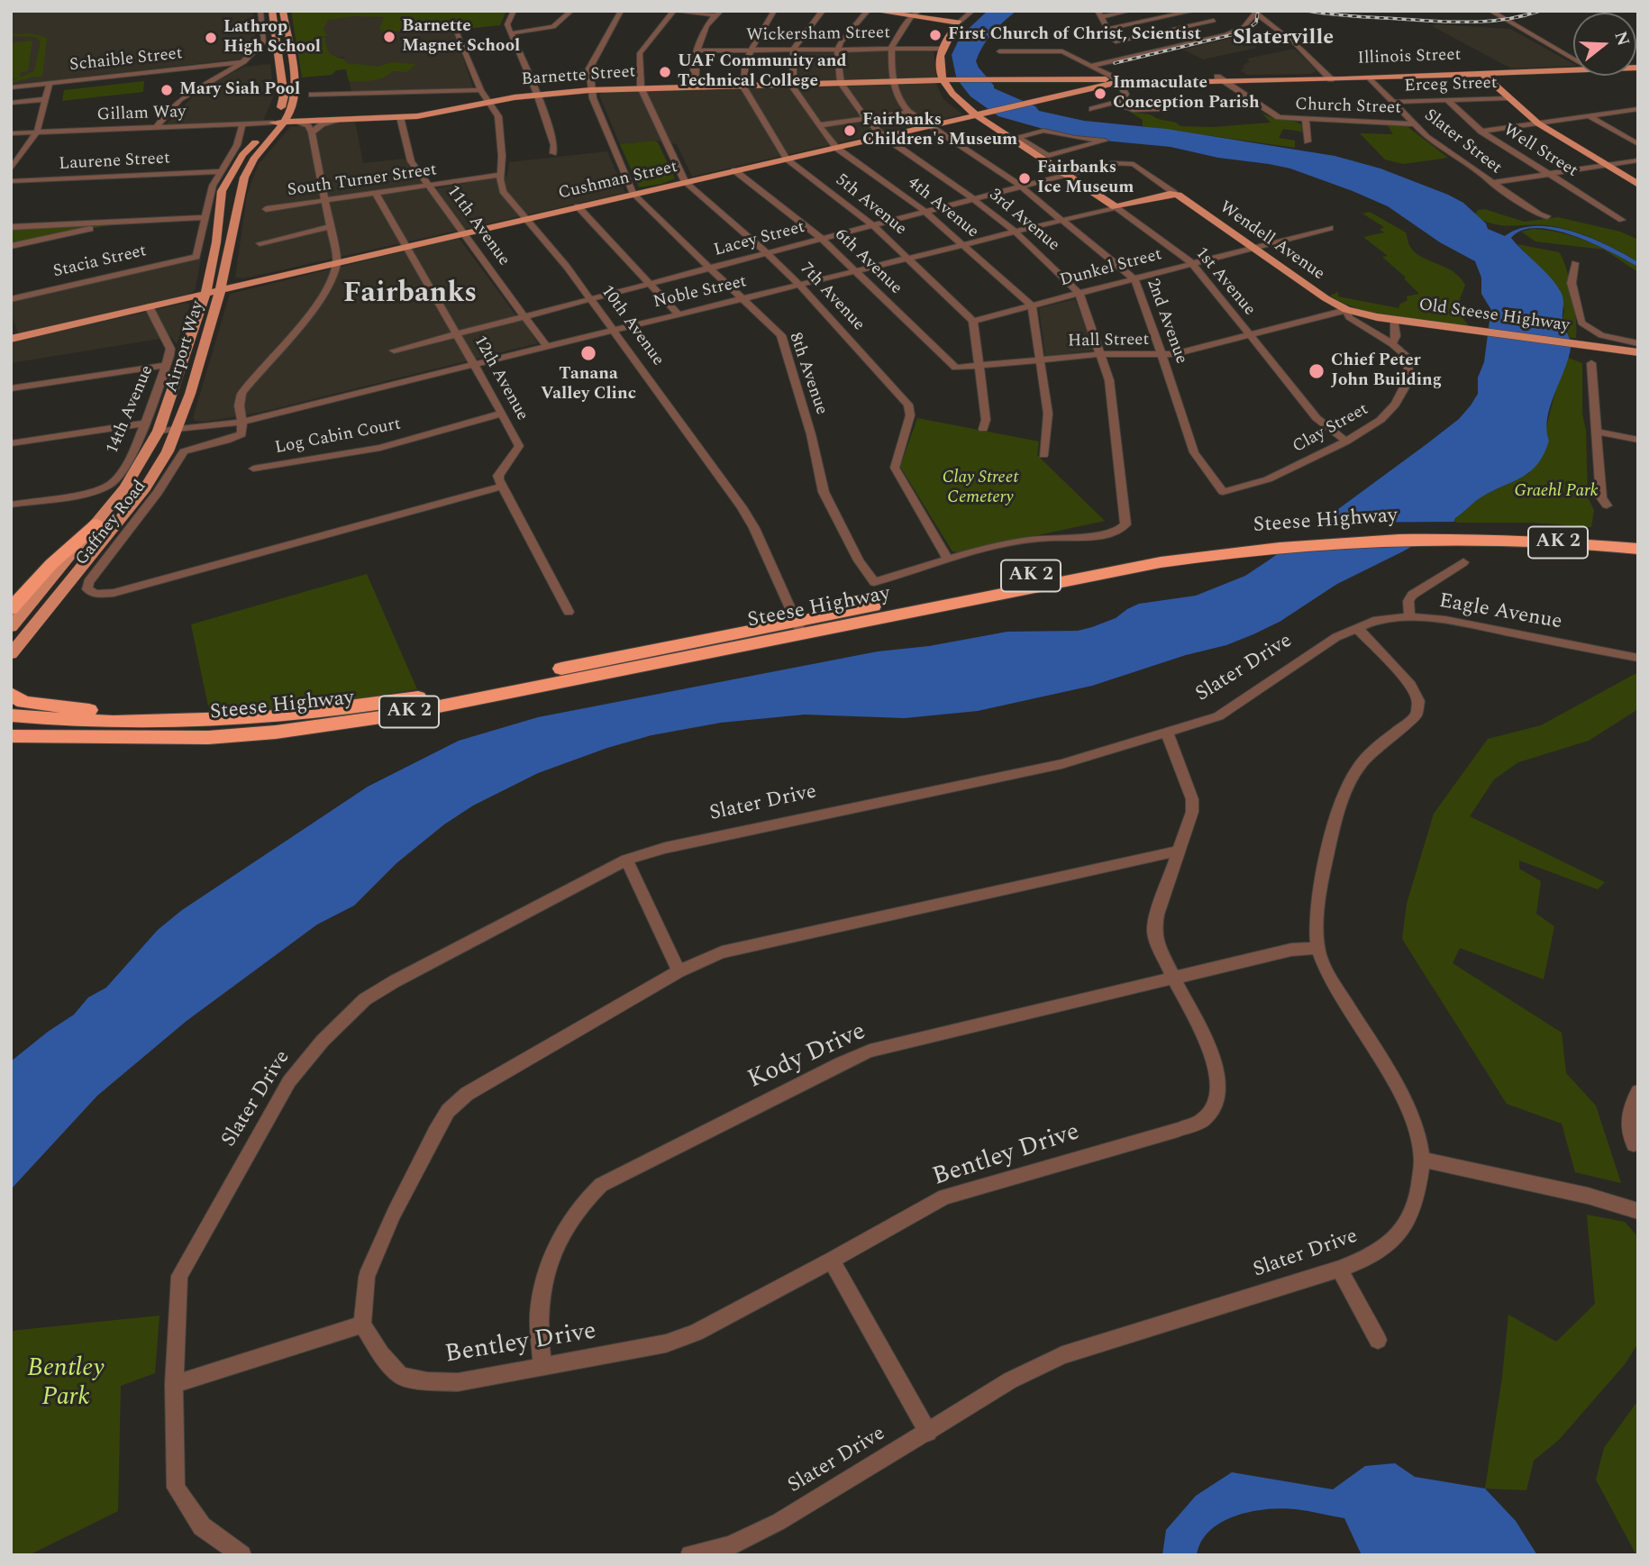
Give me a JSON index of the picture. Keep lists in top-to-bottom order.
{
  "streets": {
    "highway": ["Steese Highway", "AK 2"],
    "main road": [
      "Illinois Street",
      "Barnette Street",
      "Cushman Street",
      "Wendell Avenue",
      "1st Avenue",
      "Noble Street",
      "Old Steese Highway",
      "Airport Way"
    ],
    "street": [
      "Wickersham Street",
      "Schaible Street",
      "Erceg Street",
      "Church Street",
      "Gillam Way",
      "Slater Street",
      "Well Street",
      "Laurene Street",
      "South Turner Street",
      "5th Avenue",
      "4th Avenue",
      "3rd Avenue",
      "11th Avenue",
      "Lacey Street",
      "Stacia Street",
      "6th Avenue",
      "Dunkel Street",
      "7th Avenue",
      "2nd Avenue",
      "10th Avenue",
      "Hall Street",
      "8th Avenue",
      "12th Avenue",
      "14th Avenue",
      "Clay Street",
      "Log Cabin Court",
      "Gaffney Road",
      "Eagle Avenue",
      "Slater Drive",
      "Kody Drive",
      "Bentley Drive"
    ]
  },
  "crossings": [
    ["Wickersham Street", "2nd Avenue"],
    ["Illinois Street", "Barnette Street"],
    ["Illinois Street", "Church Street"],
    ["Illinois Street", "Slater Street"],
    ["Illinois Street", "Cushman Street"],
    ["Barnette Street", "Gillam Way"],
    ["Barnette Street", "Cushman Street"],
    ["Barnette Street", "5th Avenue"],
    ["Barnette Street", "4th Avenue"],
    ["Barnette Street", "3rd Avenue"],
    ["Barnette Street", "11th Avenue"],
    ["Barnette Street", "1st Avenue"],
    ["Barnette Street", "7th Avenue"],
    ["Barnette Street", "2nd Avenue"],
    ["Barnette Street", "10th Avenue"],
    ["Barnette Street", "Airport Way"],
    ["Barnette Street", "8th Avenue"],
    ["Erceg Street", "Slater Street"],
    ["Erceg Street", "Well Street"],
    ["Church Street", "Slater Street"],
    ["Gillam Way", "Airport Way"],
    ["South Turner Street", "11th Avenue"],
    ["South Turner Street", "10th Avenue"],
    ["South Turner Street", "12th Avenue"],
    ["Cushman Street", "5th Avenue"],
    ["Cushman Street", "4th Avenue"],
    ["Cushman Street", "3rd Avenue"],
    ["Cushman Street", "11th Avenue"],
    ["Cushman Street", "6th Avenue"],
    ["Cushman Street", "1st Avenue"],
    ["Cushman Street", "7th Avenue"],
    ["Cushman Street", "2nd Avenue"],
    ["Cushman Street", "10th Avenue"],
    ["Cushman Street", "Airport Way"],
    ["Cushman Street", "8th Avenue"],
    ["Cushman Street", "12th Avenue"],
    ["Cushman Street", "14th Avenue"],
    ["5th Avenue", "Lacey Street"],
    ["5th Avenue", "Dunkel Street"],
    ["5th Avenue", "Noble Street"],
    ["4th Avenue", "Lacey Street"],
    ["4th Avenue", "Dunkel Street"],
    ["4th Avenue", "Noble Street"],
    ["3rd Avenue", "Lacey Street"],
    ["3rd Avenue", "Dunkel Street"],
    ["3rd Avenue", "Noble Street"],
    ["3rd Avenue", "7th Avenue"],
    ["3rd Avenue", "Hall Street"],
    ["3rd Avenue", "8th Avenue"],
    ["11th Avenue", "Lacey Street"],
    ["11th Avenue", "Noble Street"],
    ["Lacey Street", "Wendell Avenue"],
    ["Lacey Street", "6th Avenue"],
    ["Lacey Street", "1st Avenue"],
    ["Lacey Street", "7th Avenue"],
    ["Lacey Street", "2nd Avenue"],
    ["Lacey Street", "10th Avenue"],
    ["Lacey Street", "8th Avenue"],
    ["Lacey Street", "12th Avenue"],
    ["Wendell Avenue", "Dunkel Street"],
    ["Wendell Avenue", "Noble Street"],
    ["Wendell Avenue", "Old Steese Highway"],
    ["Wendell Avenue", "Hall Street"],
    ["Wendell Avenue", "Clay Street"],
    ["6th Avenue", "Noble Street"],
    ["6th Avenue", "Hall Street"],
    ["Dunkel Street", "1st Avenue"],
    ["Dunkel Street", "2nd Avenue"],
    ["1st Avenue", "Noble Street"],
    ["1st Avenue", "Hall Street"],
    ["1st Avenue", "Clay Street"],
    ["Noble Street", "7th Avenue"],
    ["Noble Street", "2nd Avenue"],
    ["Noble Street", "10th Avenue"],
    ["Noble Street", "Airport Way"],
    ["Noble Street", "8th Avenue"],
    ["Noble Street", "12th Avenue"],
    ["Noble Street", "Gaffney Road"],
    ["7th Avenue", "8th Avenue"],
    ["Old Steese Highway", "Hall Street"],
    ["2nd Avenue", "Hall Street"],
    ["2nd Avenue", "Clay Street"],
    ["10th Avenue", "Steese Highway"],
    ["12th Avenue", "Log Cabin Court"],
    ["12th Avenue", "Gaffney Road"],
    ["Eagle Avenue", "Slater Drive"],
    ["Slater Drive", "Kody Drive"],
    ["Slater Drive", "Bentley Drive"],
    ["Kody Drive", "Bentley Drive"]
  ],
  "districts": ["Slaterville", "Fairbanks"],
  "parks": ["Clay Street Cemetery", "Graehl Park", "Bentley Park"],
  "places": [
    "First Church of Christ, Scientist",
    "Barnette Magnet School",
    "Lathrop High School",
    "UAF Community and Technical College",
    "Mary Siah Pool",
    "Immaculate Conception Parish",
    "Fairbanks Children's Museum",
    "Fairbanks Ice Museum",
    "Tanana Valley Clinc",
    "Chief Peter John Building"
  ],
  "north": "right"
}
